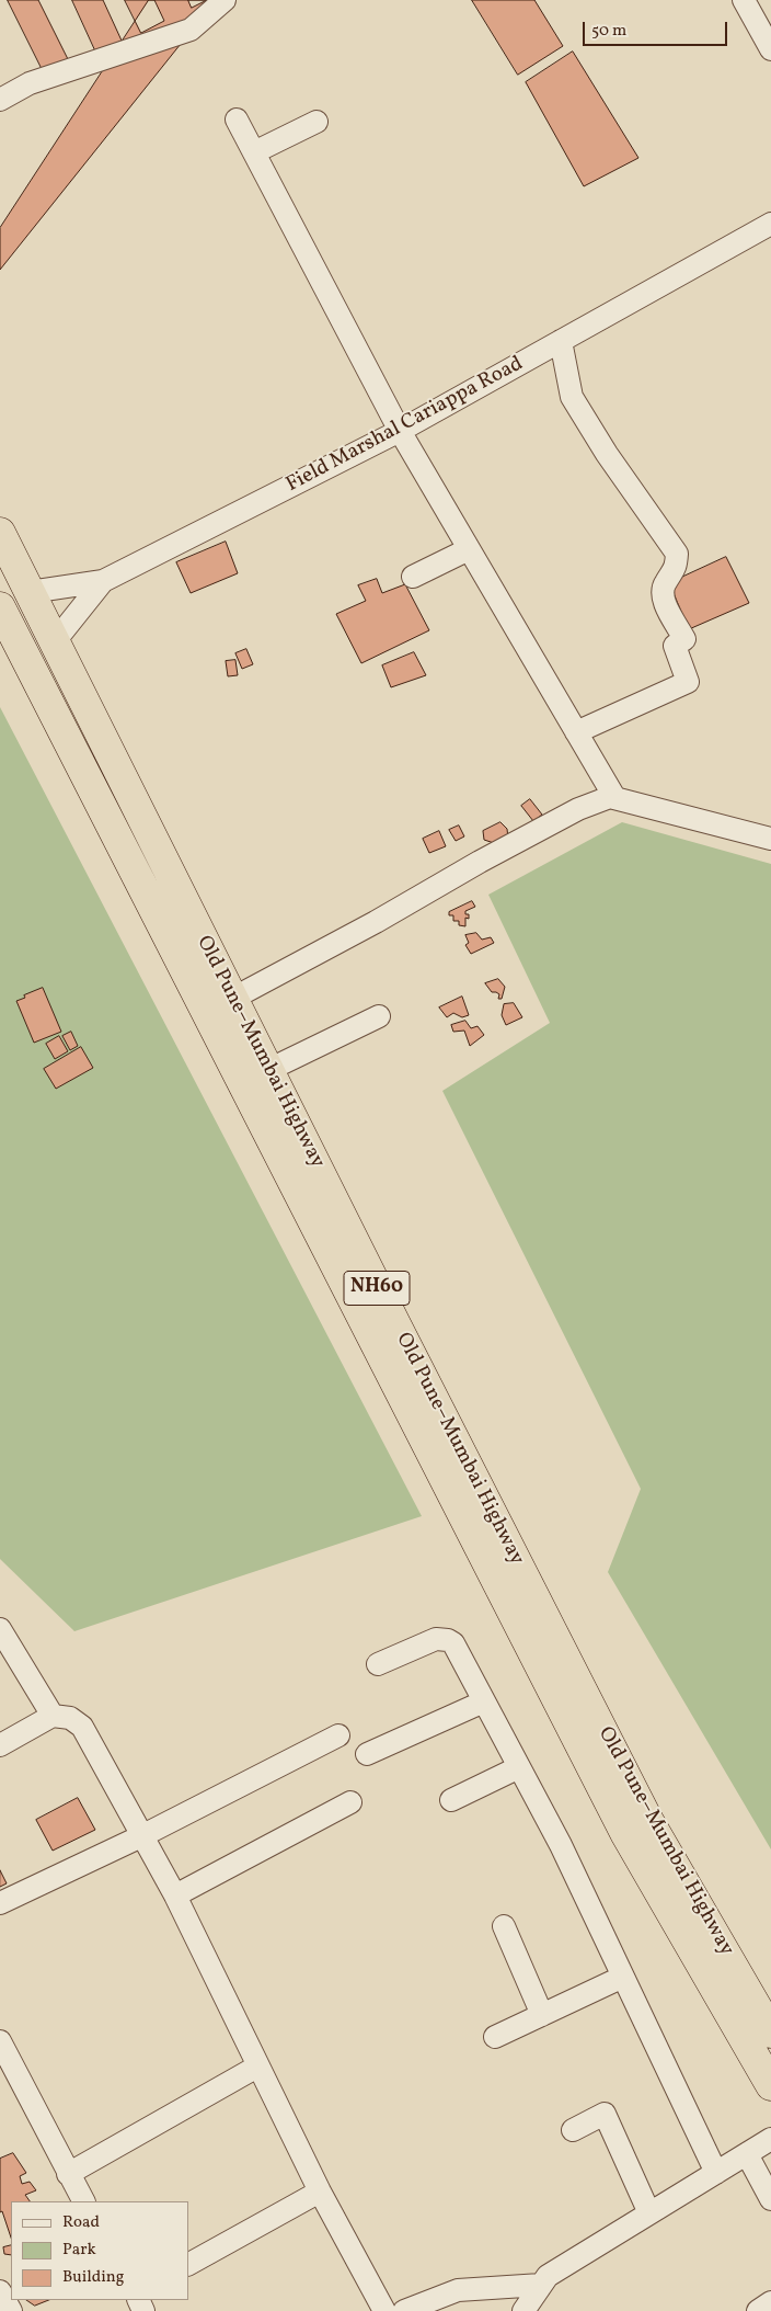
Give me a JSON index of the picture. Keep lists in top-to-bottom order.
{
  "streets": {
    "highway": ["Old Pune–Mumbai Highway", "NH60"],
    "street": ["Field Marshal Cariappa Road"]
  },
  "crossings": [
    ["Field Marshal Cariappa Road", "Old Pune–Mumbai Highway"]
  ],
  "legend": ["Road", "Park", "Building"],
  "scale_bar": "50 m"
}
